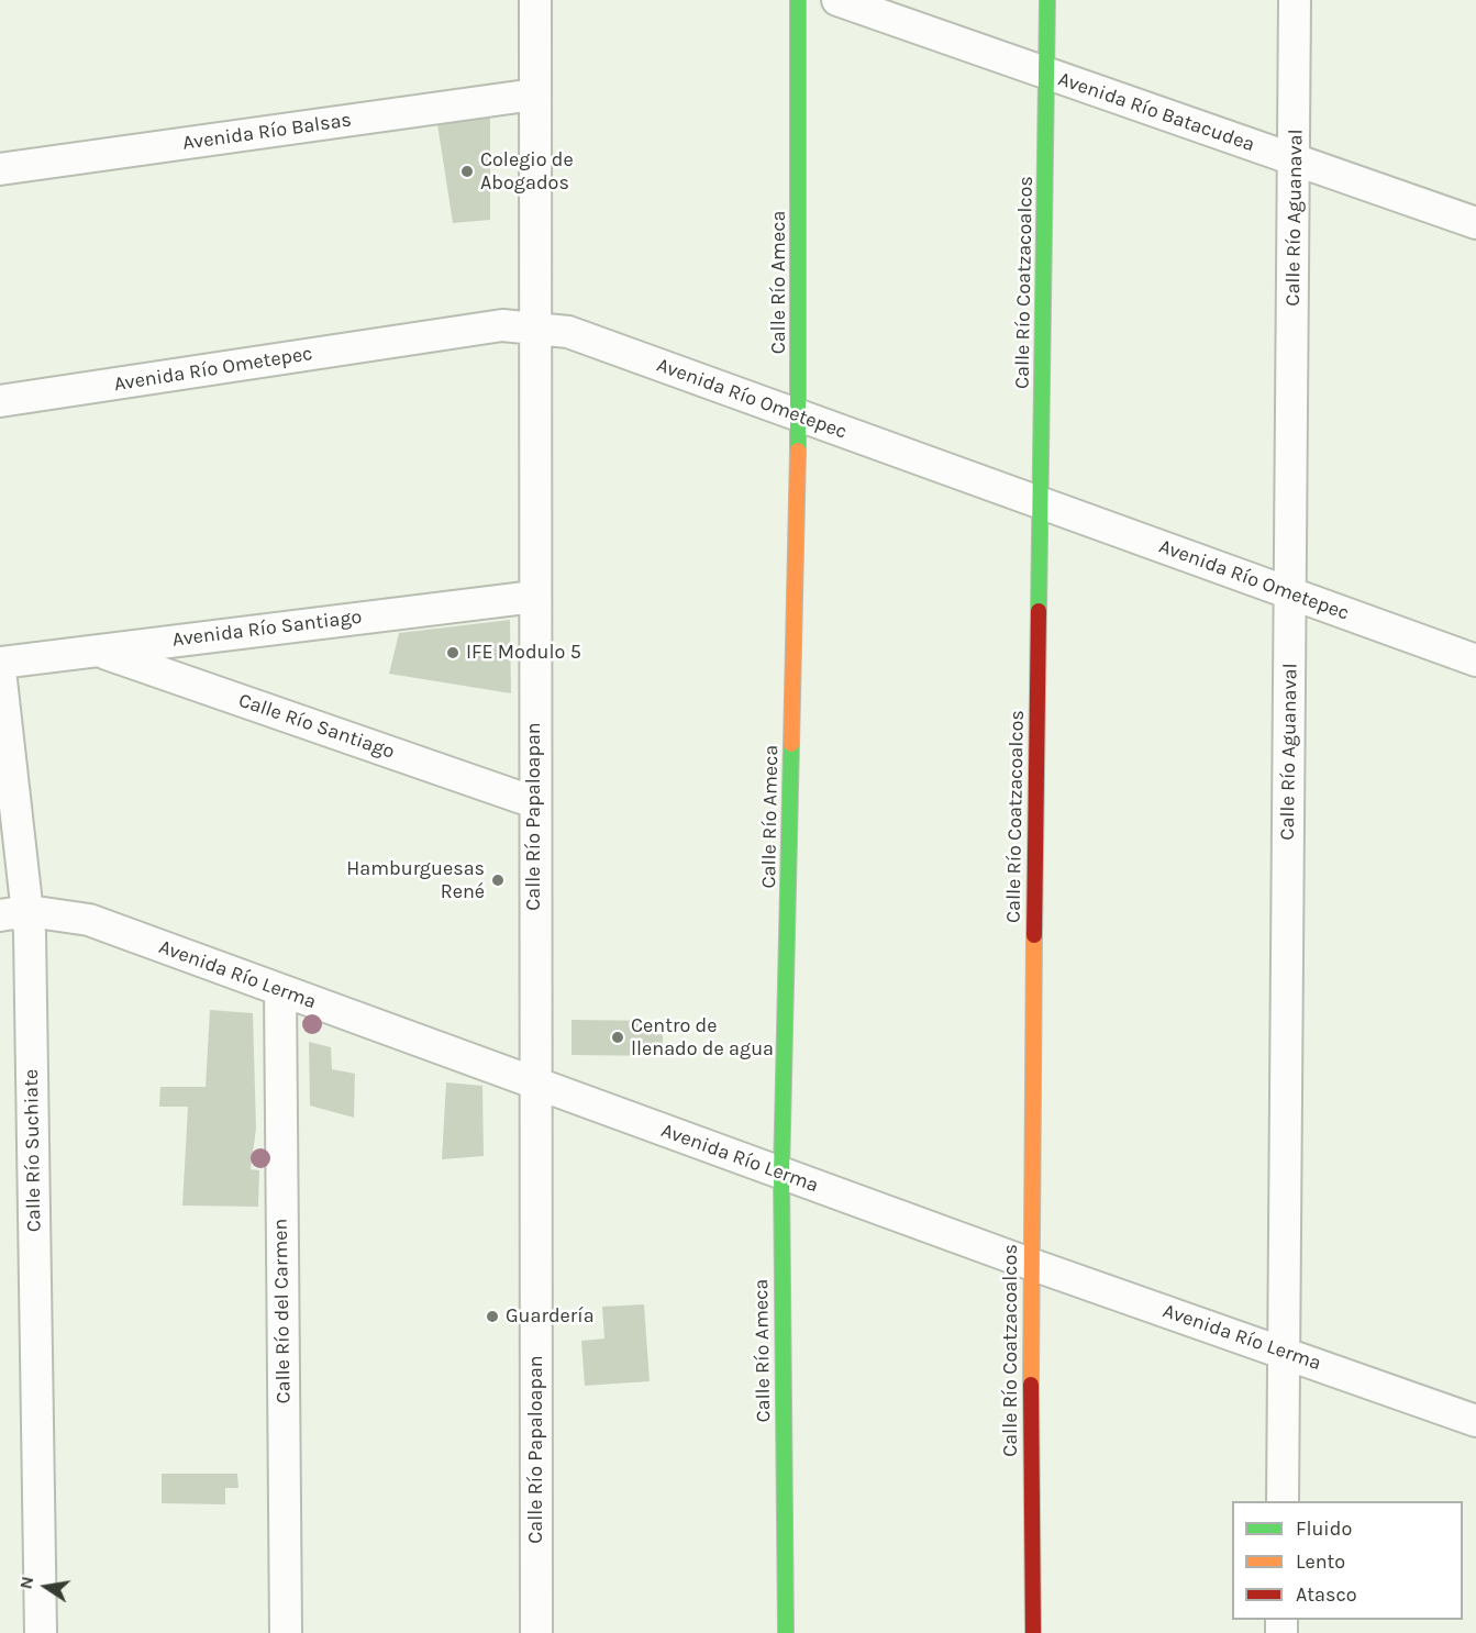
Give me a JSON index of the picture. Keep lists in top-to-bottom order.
{
  "streets": {
    "street": [
      "Avenida Río Batacudea",
      "Avenida Río Balsas",
      "Calle Río Aguanaval",
      "Calle Río Ameca",
      "Calle Río Coatzacoalcos",
      "Avenida Río Ometepec",
      "Avenida Río Santiago",
      "Calle Río Santiago",
      "Calle Río Papaloapan",
      "Avenida Río Lerma",
      "Calle Río Suchiate",
      "Calle Río del Carmen"
    ]
  },
  "crossings": [
    ["Avenida Río Batacudea", "Calle Río Aguanaval"],
    ["Avenida Río Batacudea", "Calle Río Coatzacoalcos"],
    ["Avenida Río Balsas", "Calle Río Papaloapan"],
    ["Calle Río Aguanaval", "Avenida Río Ometepec"],
    ["Calle Río Aguanaval", "Avenida Río Lerma"],
    ["Calle Río Ameca", "Avenida Río Ometepec"],
    ["Calle Río Ameca", "Avenida Río Lerma"],
    ["Calle Río Coatzacoalcos", "Avenida Río Ometepec"],
    ["Calle Río Coatzacoalcos", "Avenida Río Lerma"],
    ["Avenida Río Ometepec", "Calle Río Papaloapan"],
    ["Avenida Río Santiago", "Calle Río Santiago"],
    ["Avenida Río Santiago", "Calle Río Papaloapan"],
    ["Calle Río Santiago", "Calle Río Papaloapan"],
    ["Calle Río Papaloapan", "Avenida Río Lerma"],
    ["Avenida Río Lerma", "Calle Río Suchiate"],
    ["Avenida Río Lerma", "Calle Río del Carmen"]
  ],
  "places": [
    "Colegio de Abogados",
    "IFE Modulo 5",
    "Hamburguesas René",
    "Centro de llenado de agua",
    "Guardería"
  ],
  "legend": ["Fluido", "Lento", "Atasco"],
  "north": "left"
}
